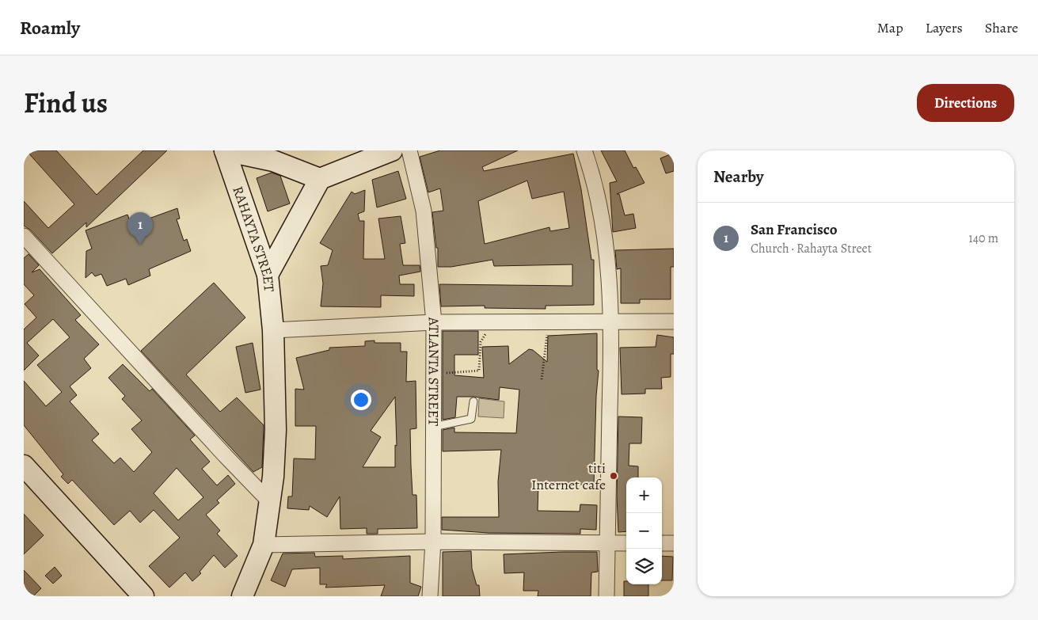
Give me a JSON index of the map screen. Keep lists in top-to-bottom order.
{
  "streets": {
    "street": ["RAHAYTA STREET", "ATLANTA STREET"]
  },
  "places": ["titi Internet cafe"],
  "page": {
    "header": "Roamly",
    "nav": ["Map", "Layers", "Share"],
    "title": "Find us",
    "buttons": "Directions",
    "heading": "Nearby",
    "list": [
      {
        "mark": "1",
        "name": "San Francisco",
        "note": "Church · Rahayta Street",
        "value": "140 m"
      }
    ],
    "pins": "1",
    "map_buttons": ["+", "−"]
  }
}
